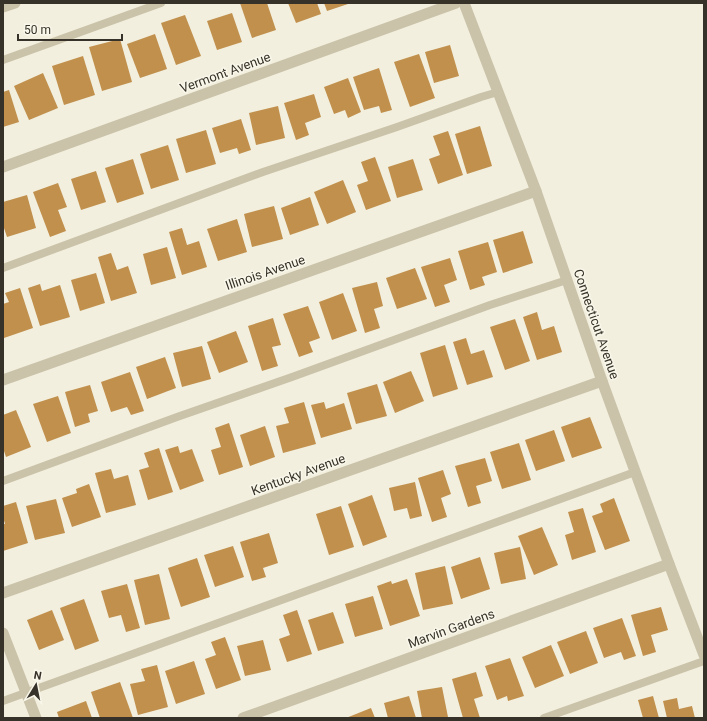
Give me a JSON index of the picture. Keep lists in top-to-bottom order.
{
  "streets": {
    "street": [
      "Vermont Avenue",
      "Illinois Avenue",
      "Connecticut Avenue",
      "Kentucky Avenue",
      "Marvin Gardens"
    ]
  },
  "crossings": [
    ["Illinois Avenue", "Connecticut Avenue"],
    ["Connecticut Avenue", "Kentucky Avenue"],
    ["Connecticut Avenue", "Marvin Gardens"]
  ],
  "scale_bar": "50 m",
  "north": "top"
}
